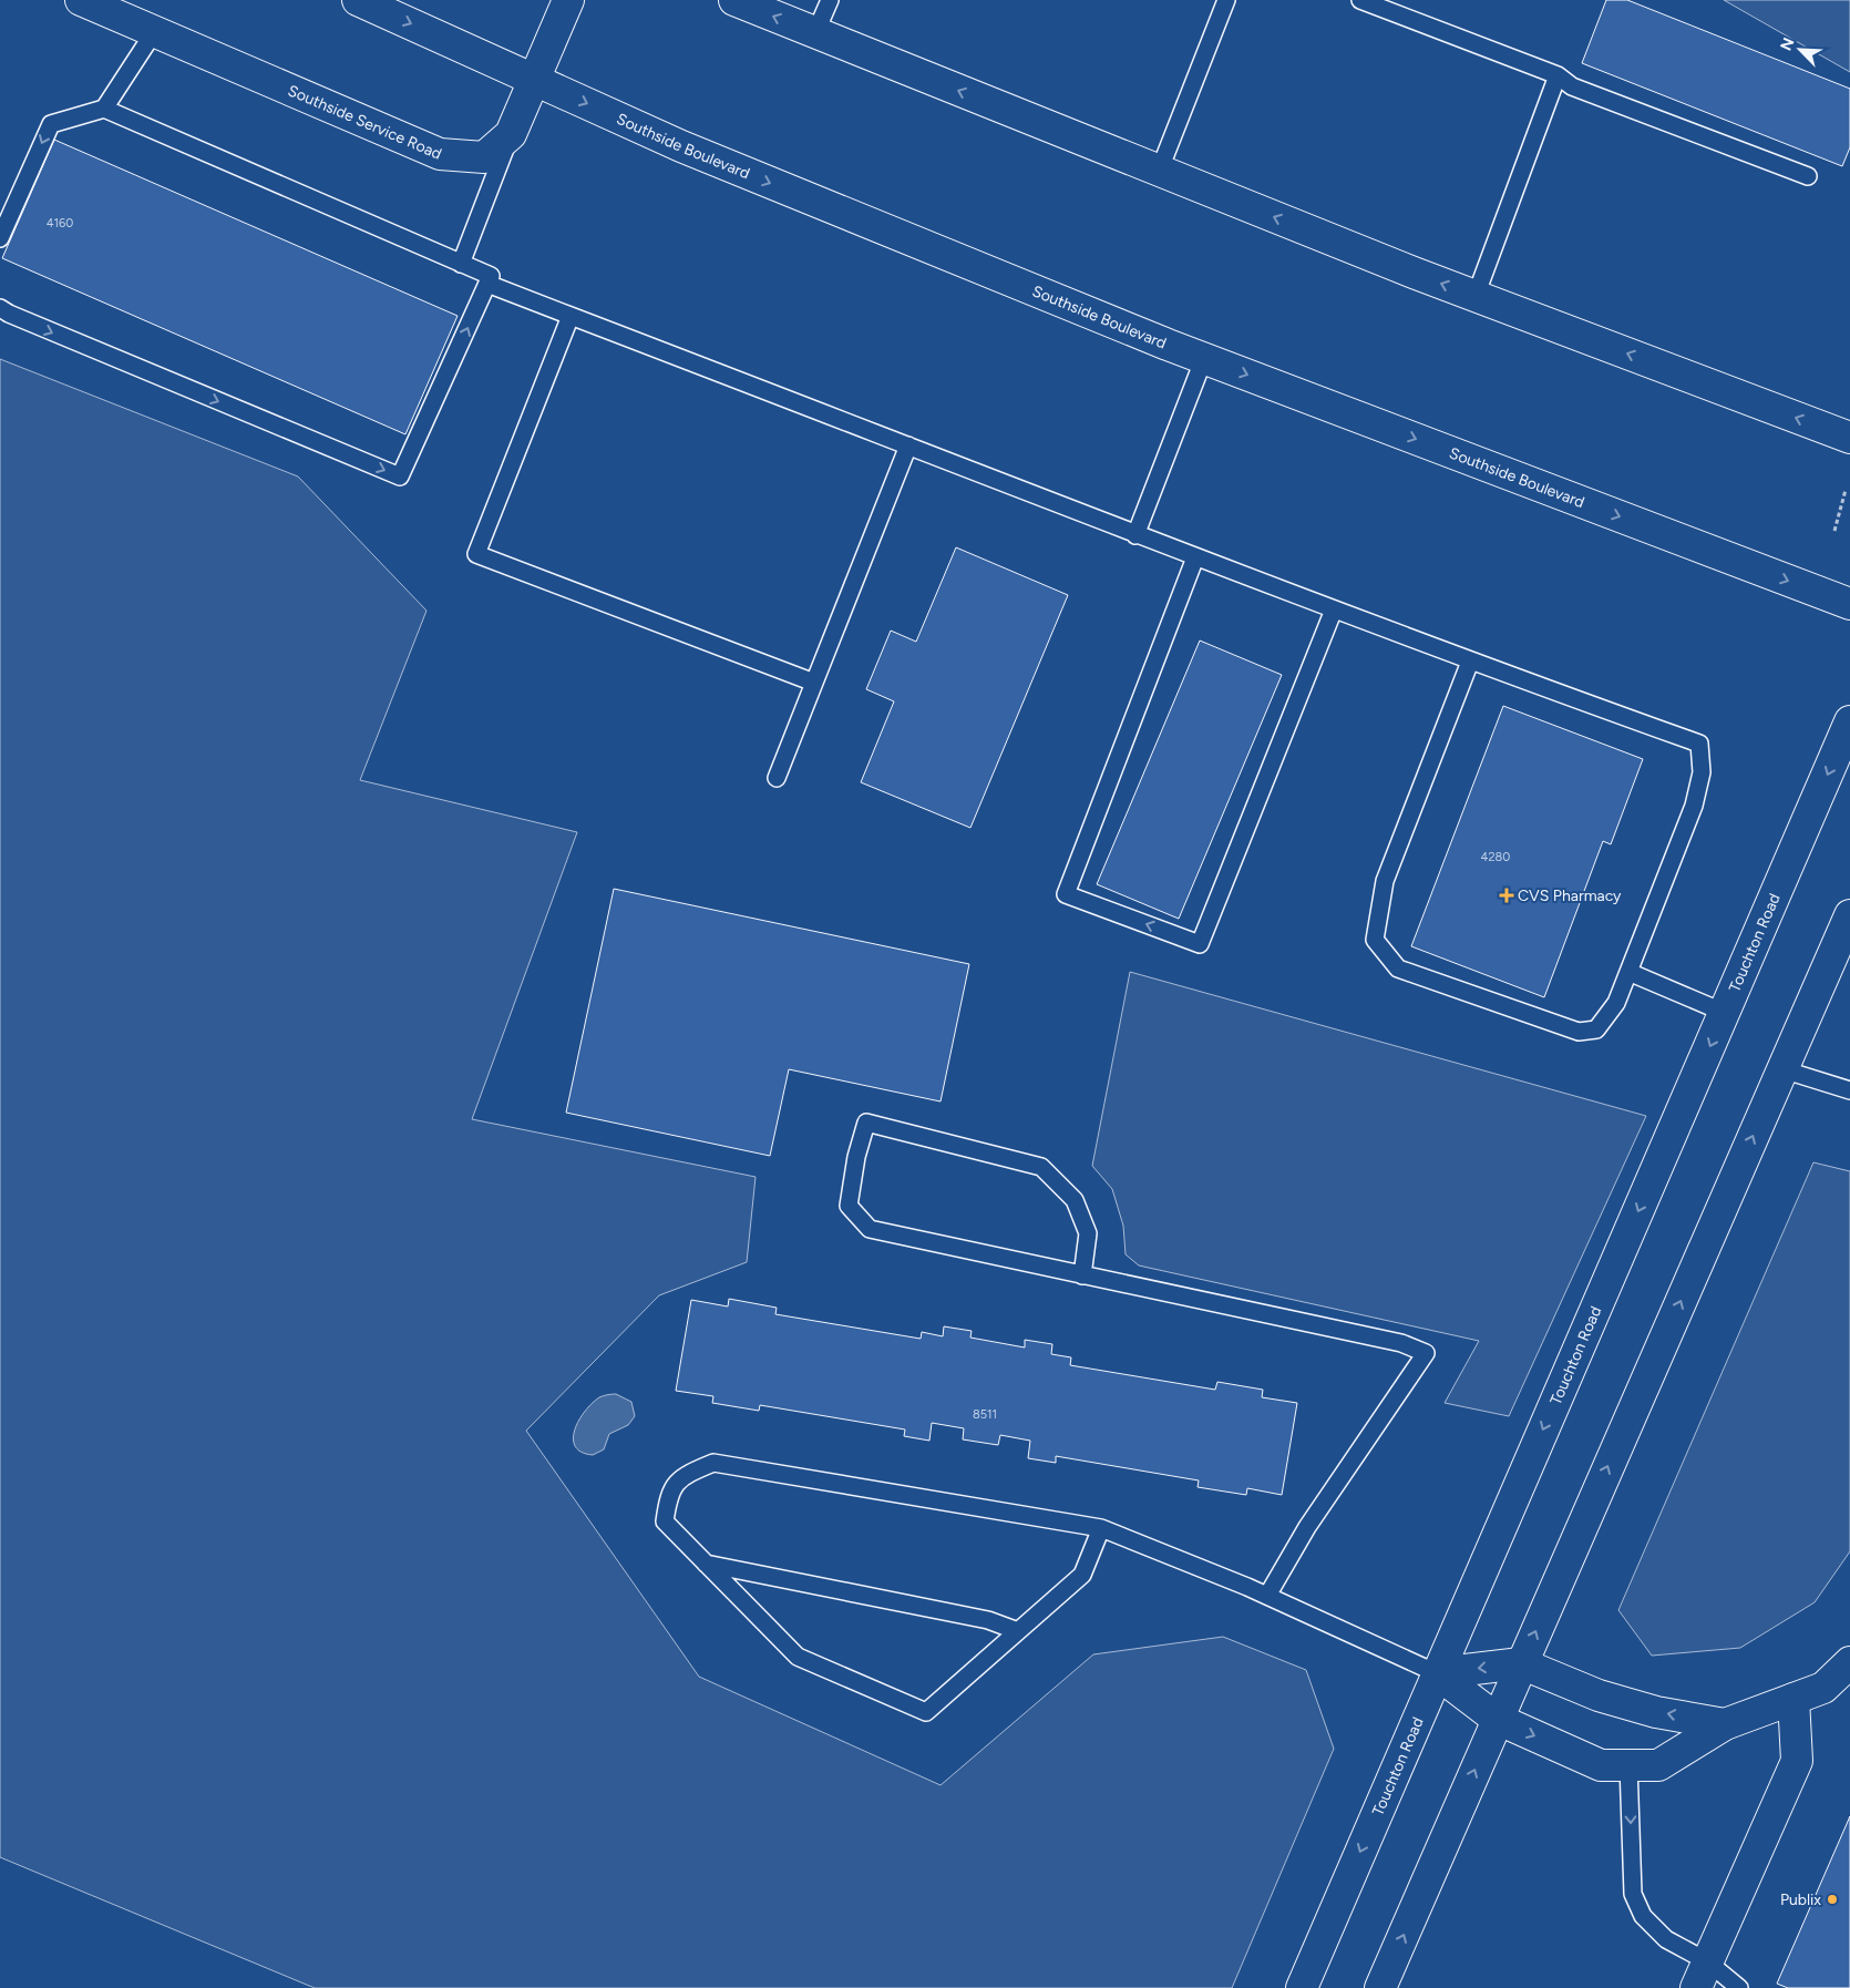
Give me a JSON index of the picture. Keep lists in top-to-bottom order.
{
  "streets": {
    "main road": ["Southside Service Road", "Southside Boulevard", "Touchton Road"]
  },
  "crossings": [
    ["Southside Service Road", "Southside Boulevard"]
  ],
  "places": {
    "health": ["CVS Pharmacy"],
    "other": ["Publix"]
  },
  "house_numbers": ["4160", "4280", "8511"],
  "north": "top left"
}
